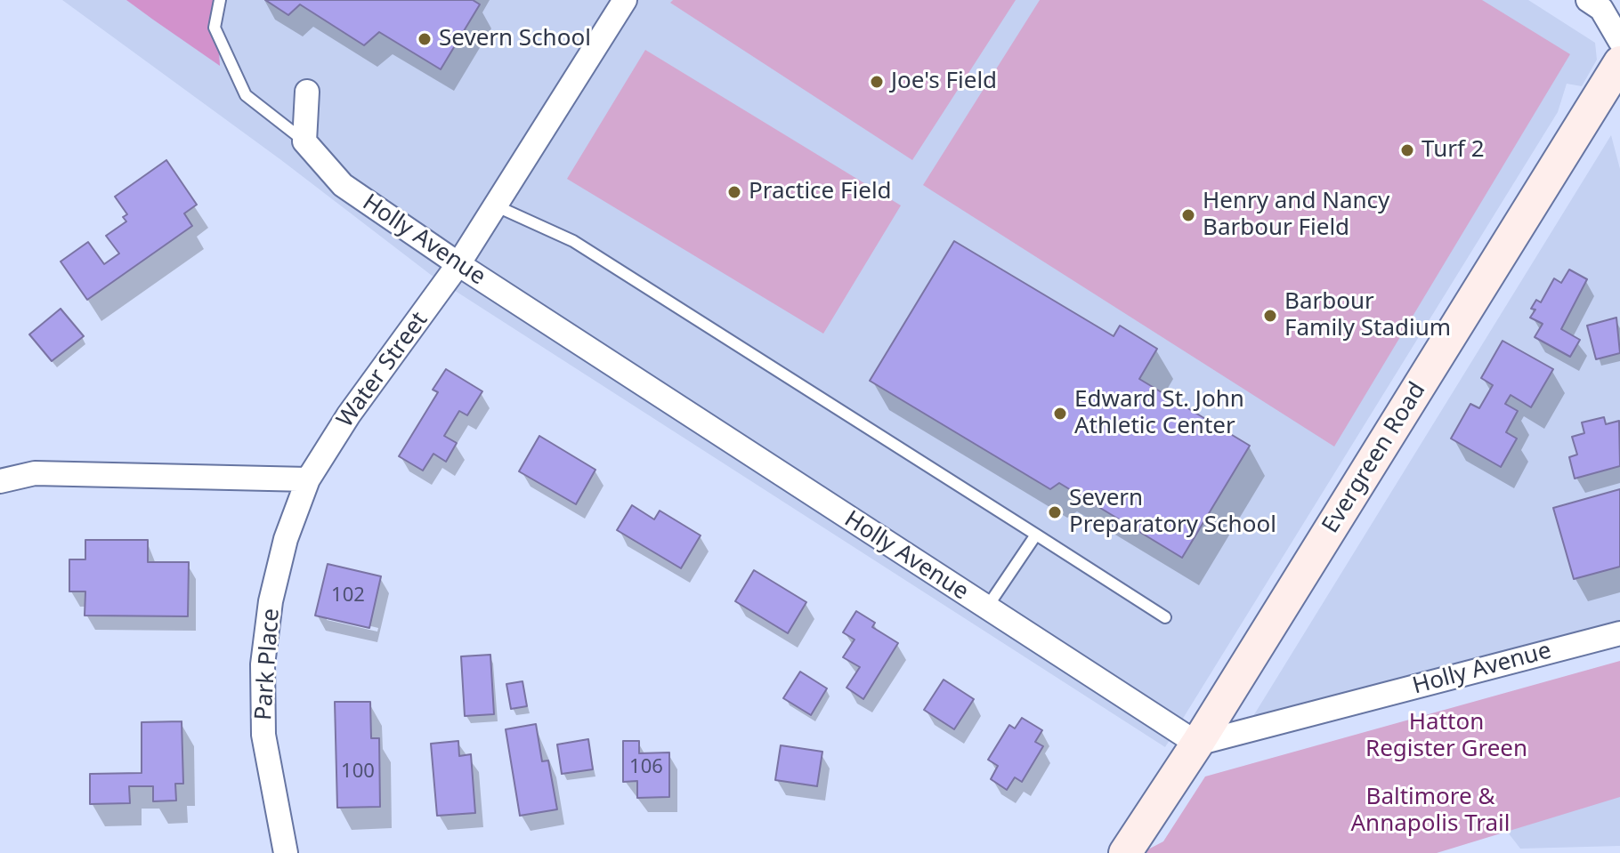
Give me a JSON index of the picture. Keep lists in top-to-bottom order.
{
  "streets": {
    "street": [
      "Holly Avenue",
      "Water Street",
      "Evergreen Road",
      "Park Place"
    ]
  },
  "crossings": [
    ["Holly Avenue", "Water Street"],
    ["Holly Avenue", "Evergreen Road"],
    ["Water Street", "Park Place"]
  ],
  "parks": ["Hatton Register Green", "Baltimore & Annapolis Trail"],
  "places": [
    "Severn School",
    "Joe's Field",
    "Turf 2",
    "Practice Field",
    "Henry and Nancy Barbour Field",
    "Barbour Family Stadium",
    "Edward St. John Athletic Center",
    "Severn Preparatory School"
  ],
  "house_numbers": ["102", "106", "100"]
}
